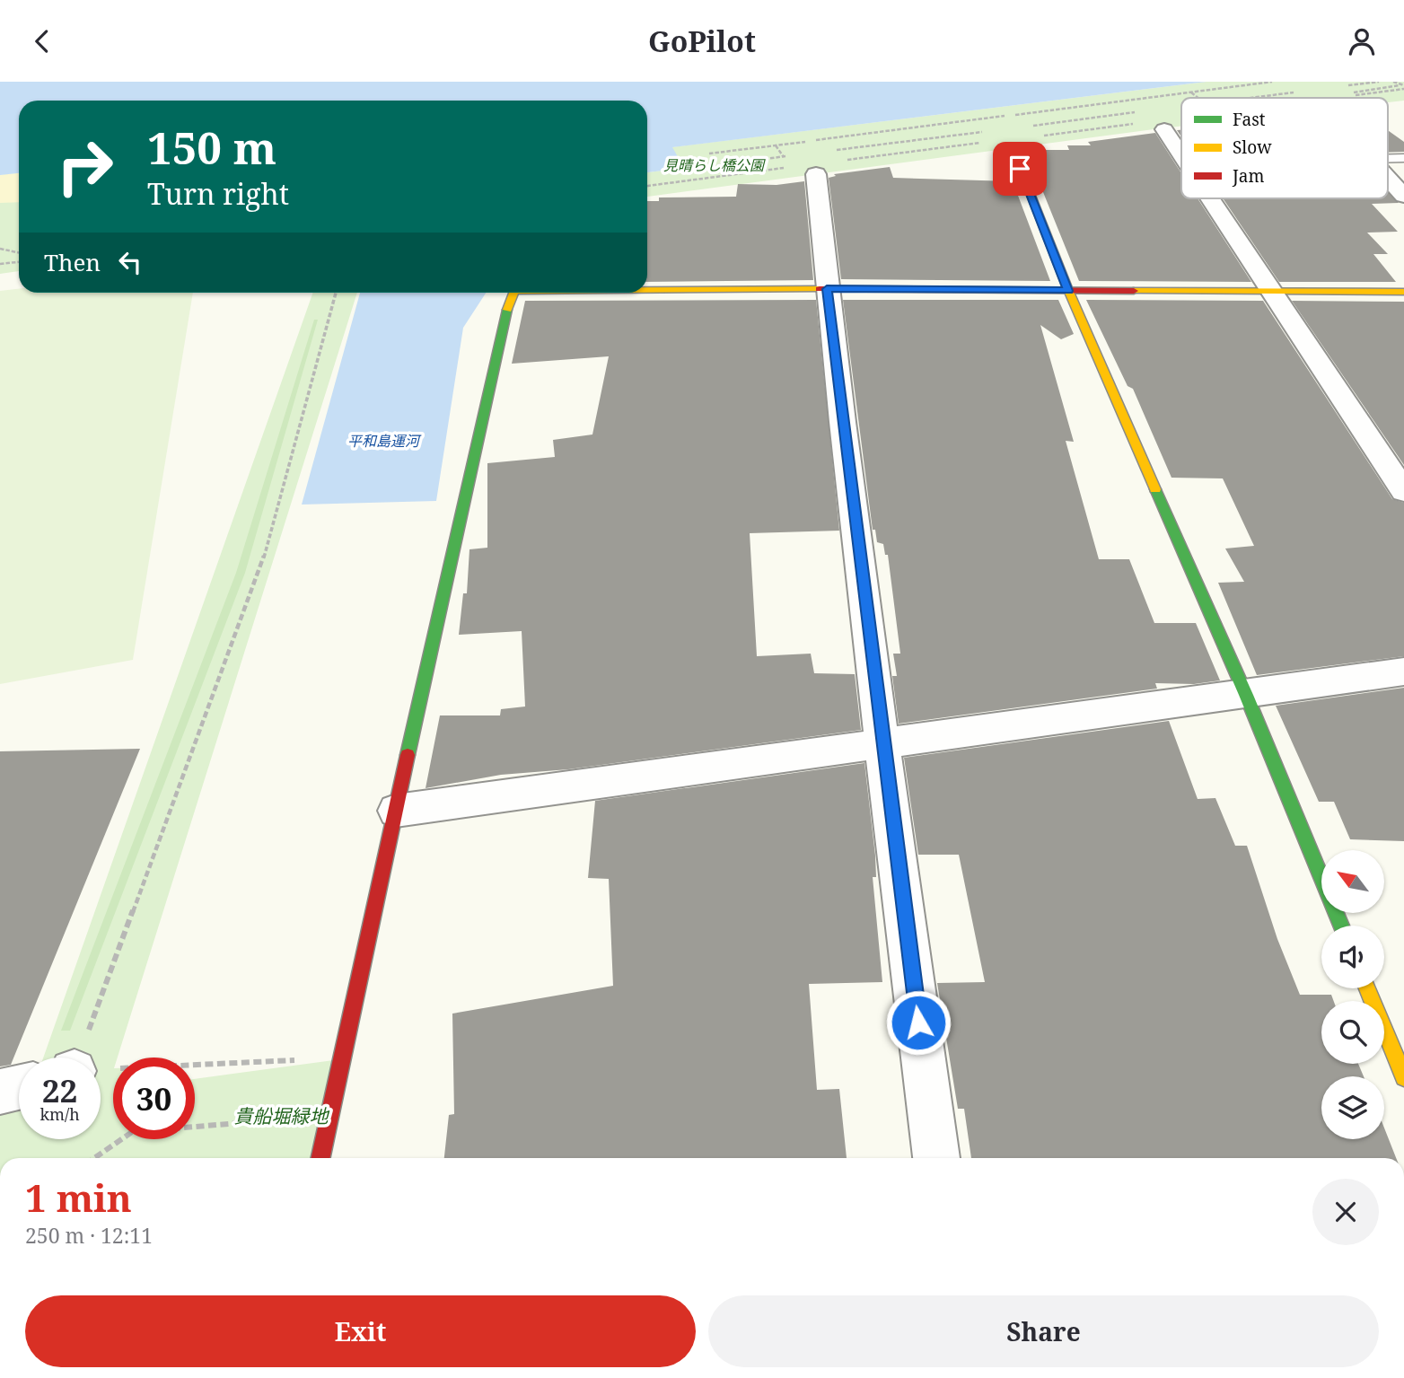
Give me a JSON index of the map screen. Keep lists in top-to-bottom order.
{
  "water": ["平和島運河"],
  "parks": ["見晴らし橋公園", "貴船堀緑地"],
  "legend": ["Fast", "Slow", "Jam"],
  "north": "top left",
  "page": {
    "header": "GoPilot",
    "turn": ["150 m", "Turn right"],
    "then": "Then",
    "speed": "22 km/h",
    "limit": "30",
    "heading": ["1 min", "250 m · 12:11"],
    "buttons": ["Exit", "Share"]
  }
}
